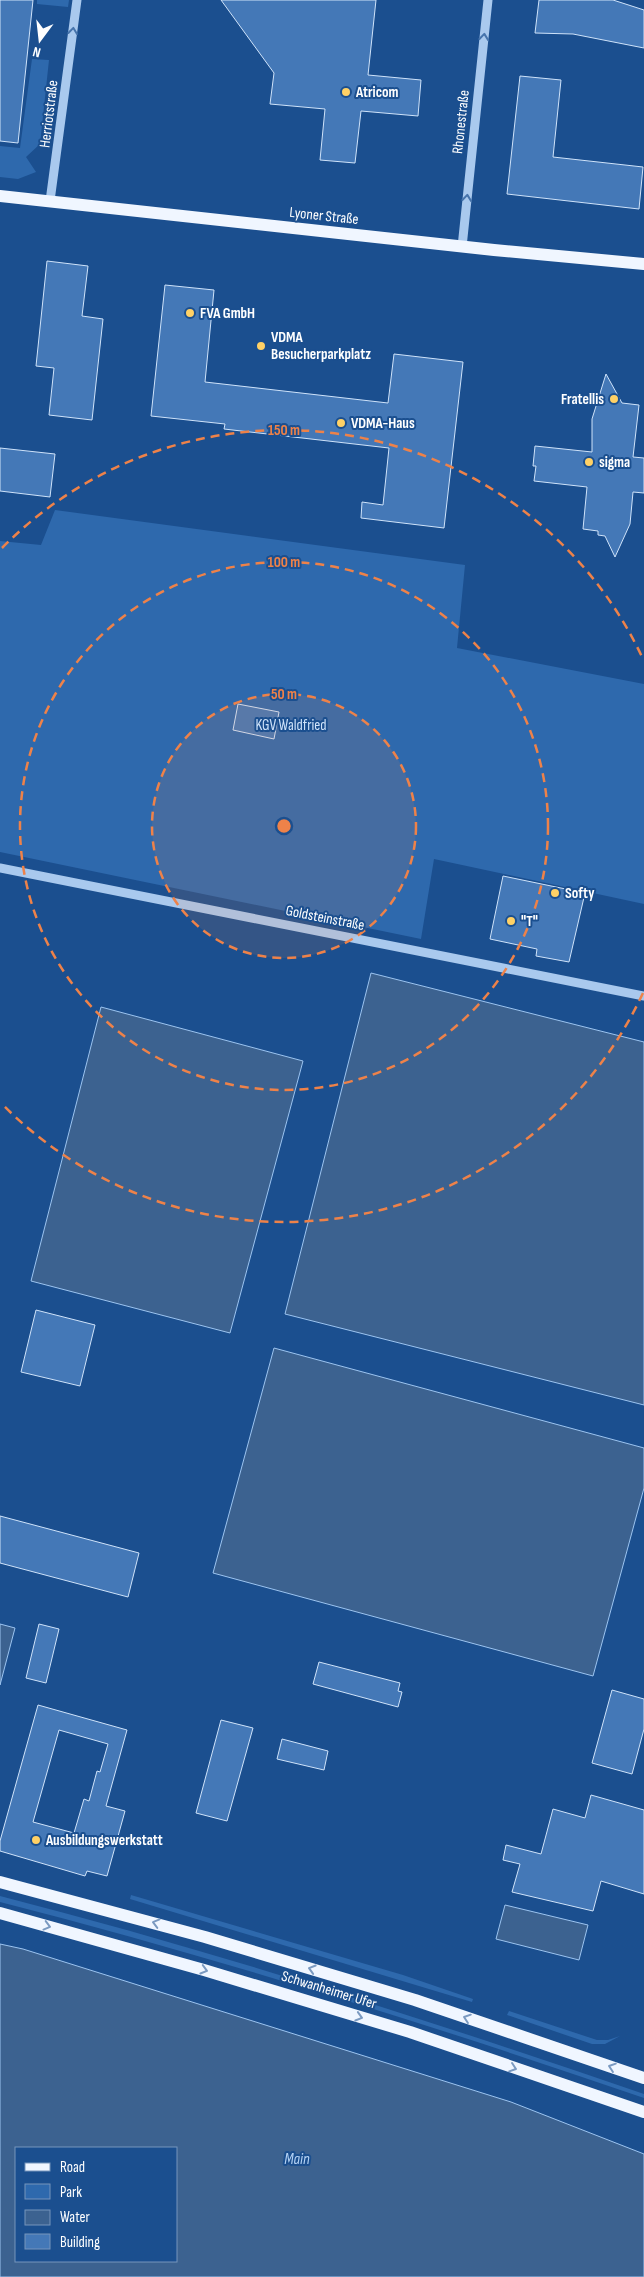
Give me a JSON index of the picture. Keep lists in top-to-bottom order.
{
  "streets": {
    "main road": ["Lyoner Straße", "Schwanheimer Ufer"],
    "street": ["Herriotstraße", "Rhonestraße", "Goldsteinstraße"]
  },
  "crossings": [
    ["Herriotstraße", "Lyoner Straße"],
    ["Rhonestraße", "Lyoner Straße"]
  ],
  "one_way": ["Herriotstraße", "Rhonestraße"],
  "water": ["Main"],
  "parks": ["KGV Waldfried"],
  "places": [
    "Atricom",
    "FVA GmbH",
    "VDMA Besucherparkplatz",
    "Fratellis",
    "VDMA-Haus",
    "sigma",
    "Softy",
    "\"T\"",
    "Ausbildungswerkstatt"
  ],
  "legend": [
    "Road",
    "Park",
    "Water",
    "Building"
  ],
  "north": "bottom",
  "rings": ["150 m", "100 m", "50 m"]
}
